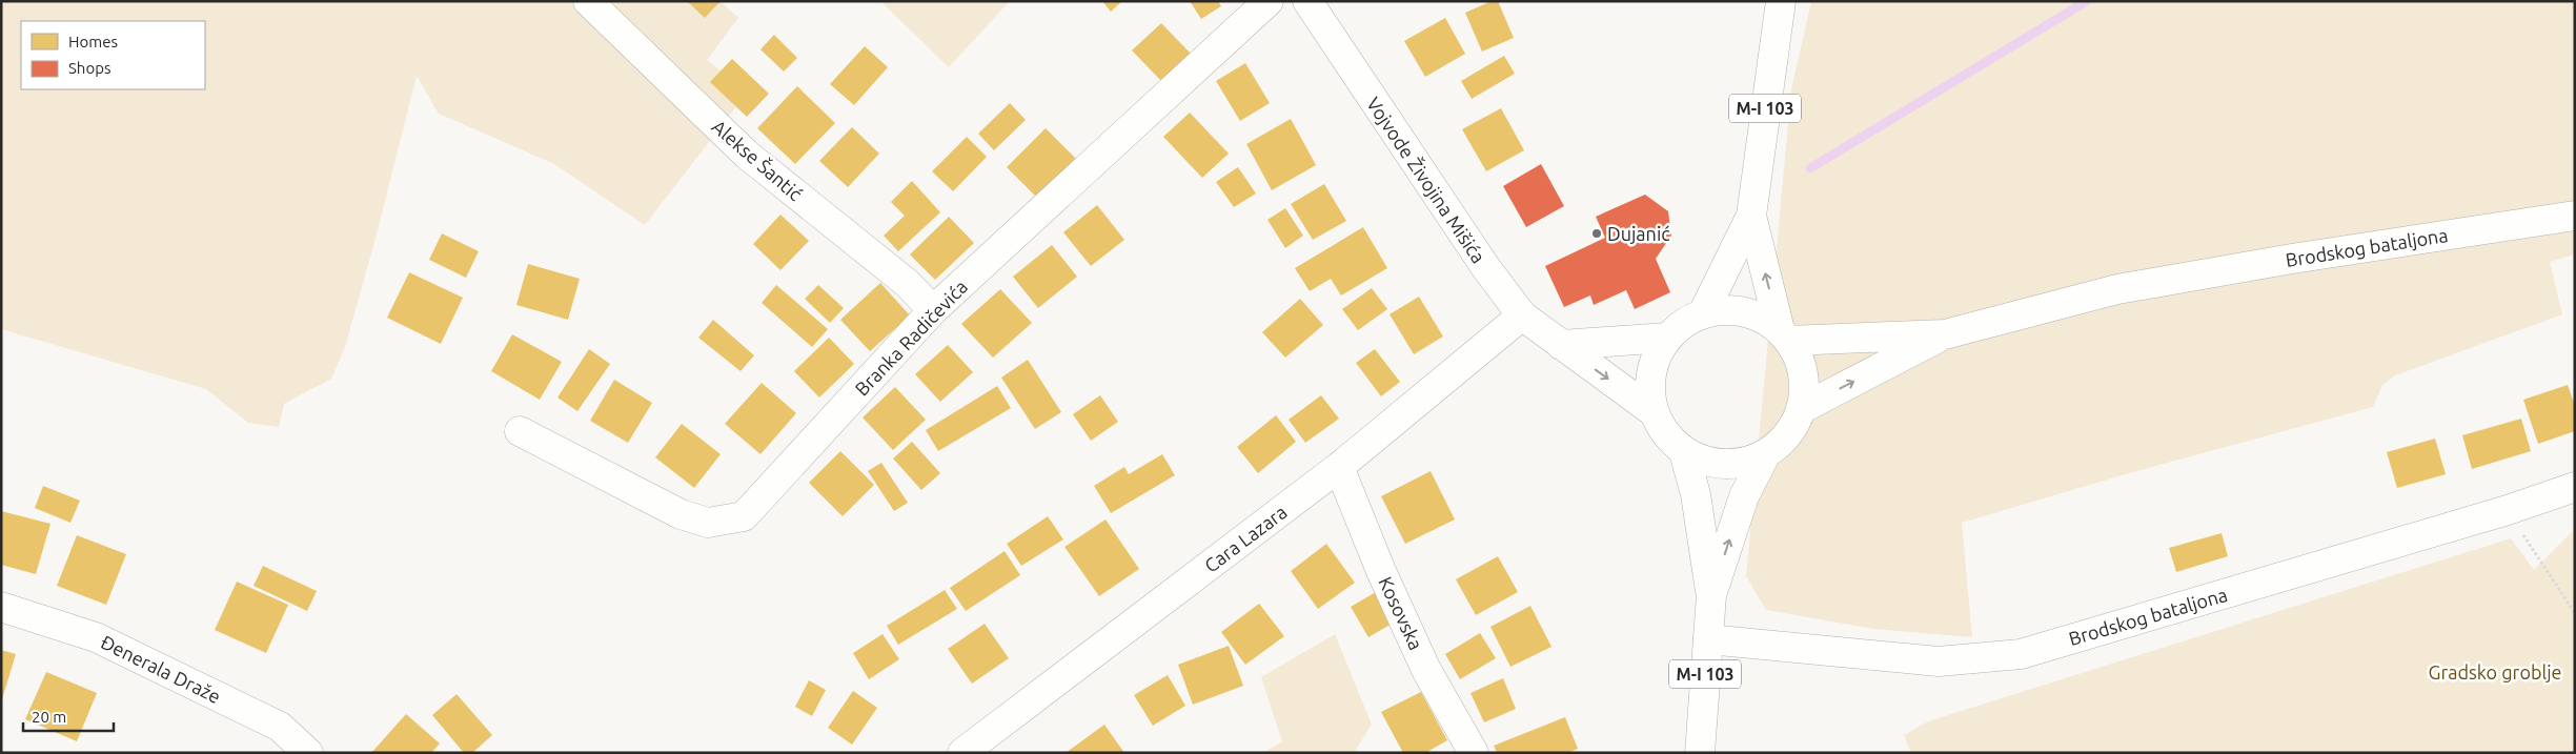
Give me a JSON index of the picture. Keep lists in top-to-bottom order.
{
  "streets": {
    "street": [
      "M-I 103",
      "Alekse Šantić",
      "Vojvode Živojina Mišića",
      "Brodskog bataljona",
      "Branka Radičevića",
      "Cara Lazara",
      "Kosovska",
      "Đenerala Draže"
    ]
  },
  "crossings": [
    ["M-I 103", "Vojvode Živojina Mišića"],
    ["M-I 103", "Brodskog bataljona"],
    ["Alekse Šantić", "Branka Radičevića"],
    ["Vojvode Živojina Mišića", "Brodskog bataljona"],
    ["Vojvode Živojina Mišića", "Cara Lazara"],
    ["Cara Lazara", "Kosovska"]
  ],
  "parks": ["Gradsko groblje"],
  "places": ["Dujanić"],
  "legend": ["Homes", "Shops"],
  "scale_bar": "20 m"
}
